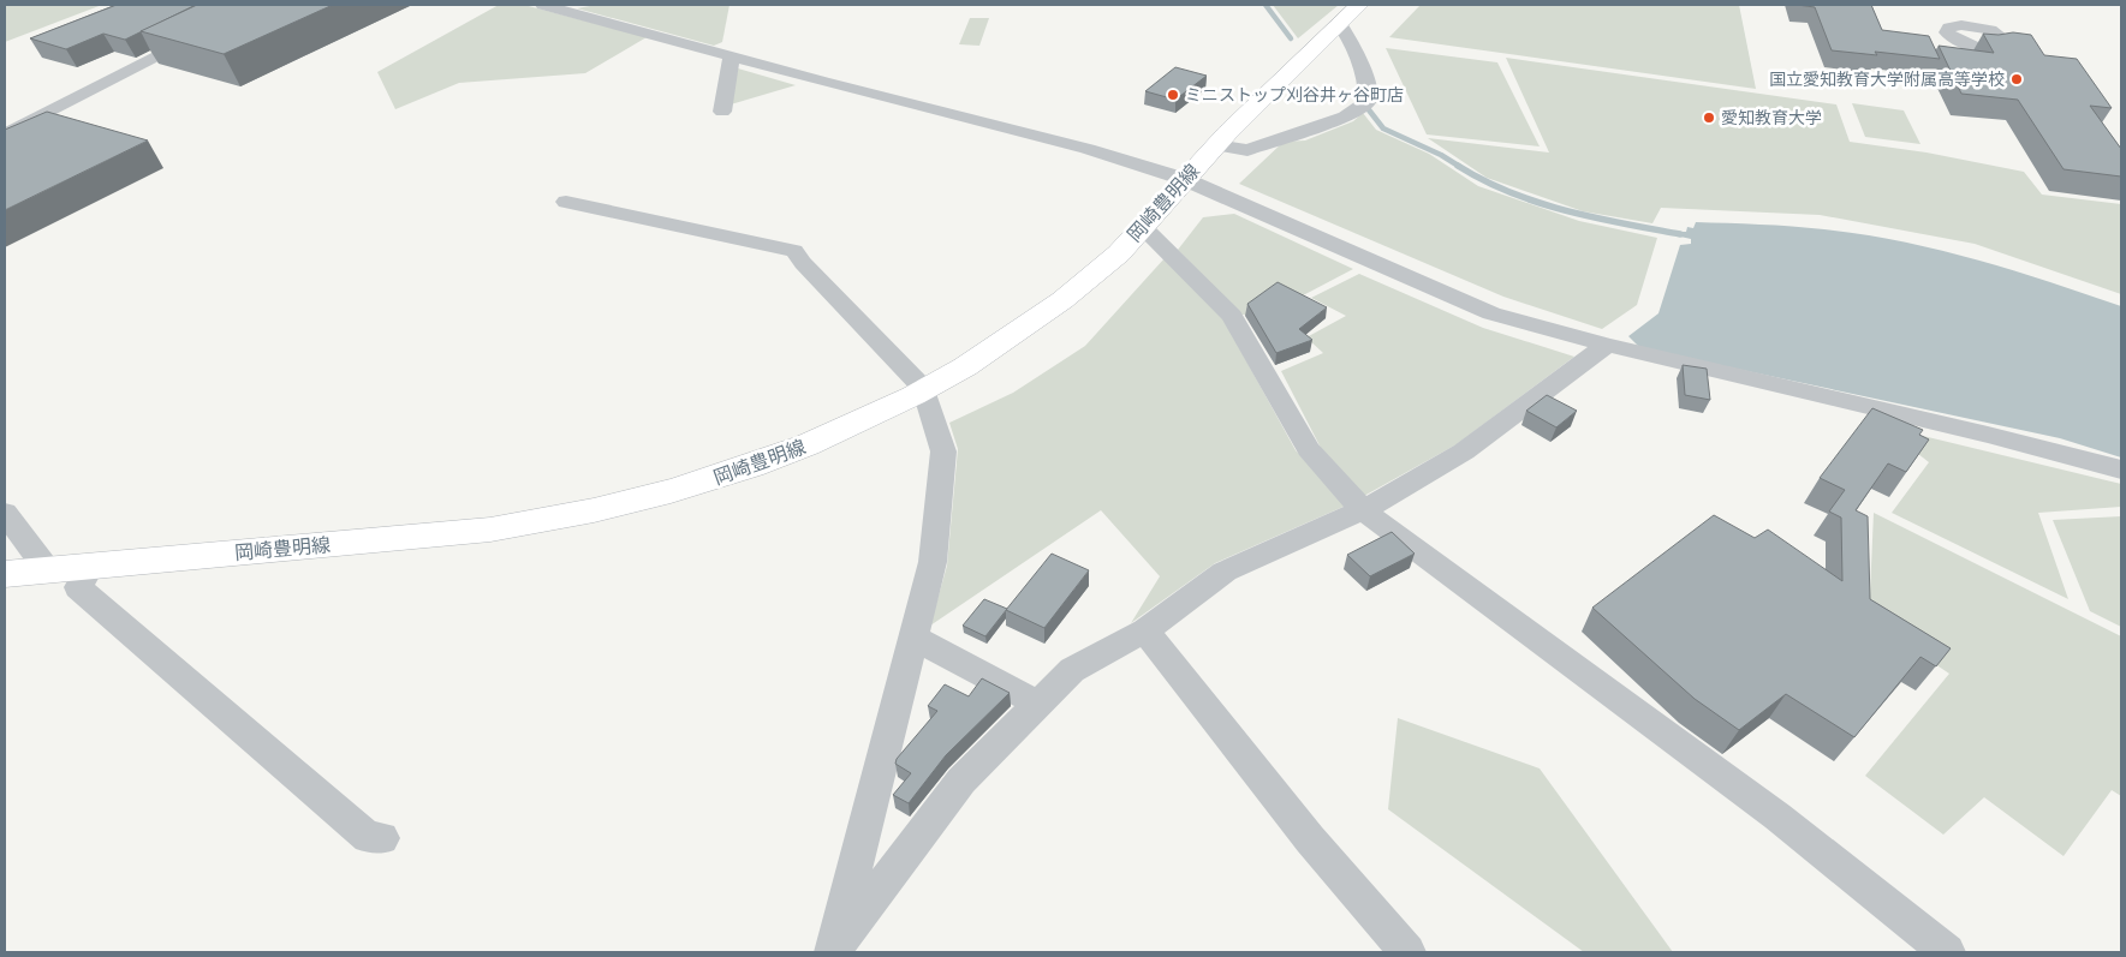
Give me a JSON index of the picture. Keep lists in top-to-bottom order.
{
  "streets": {
    "main road": ["岡崎豊明線"]
  },
  "places": ["国立愛知教育大学附属高等学校", "ミニストップ刈谷井ヶ谷町店", "愛知教育大学"]
}
